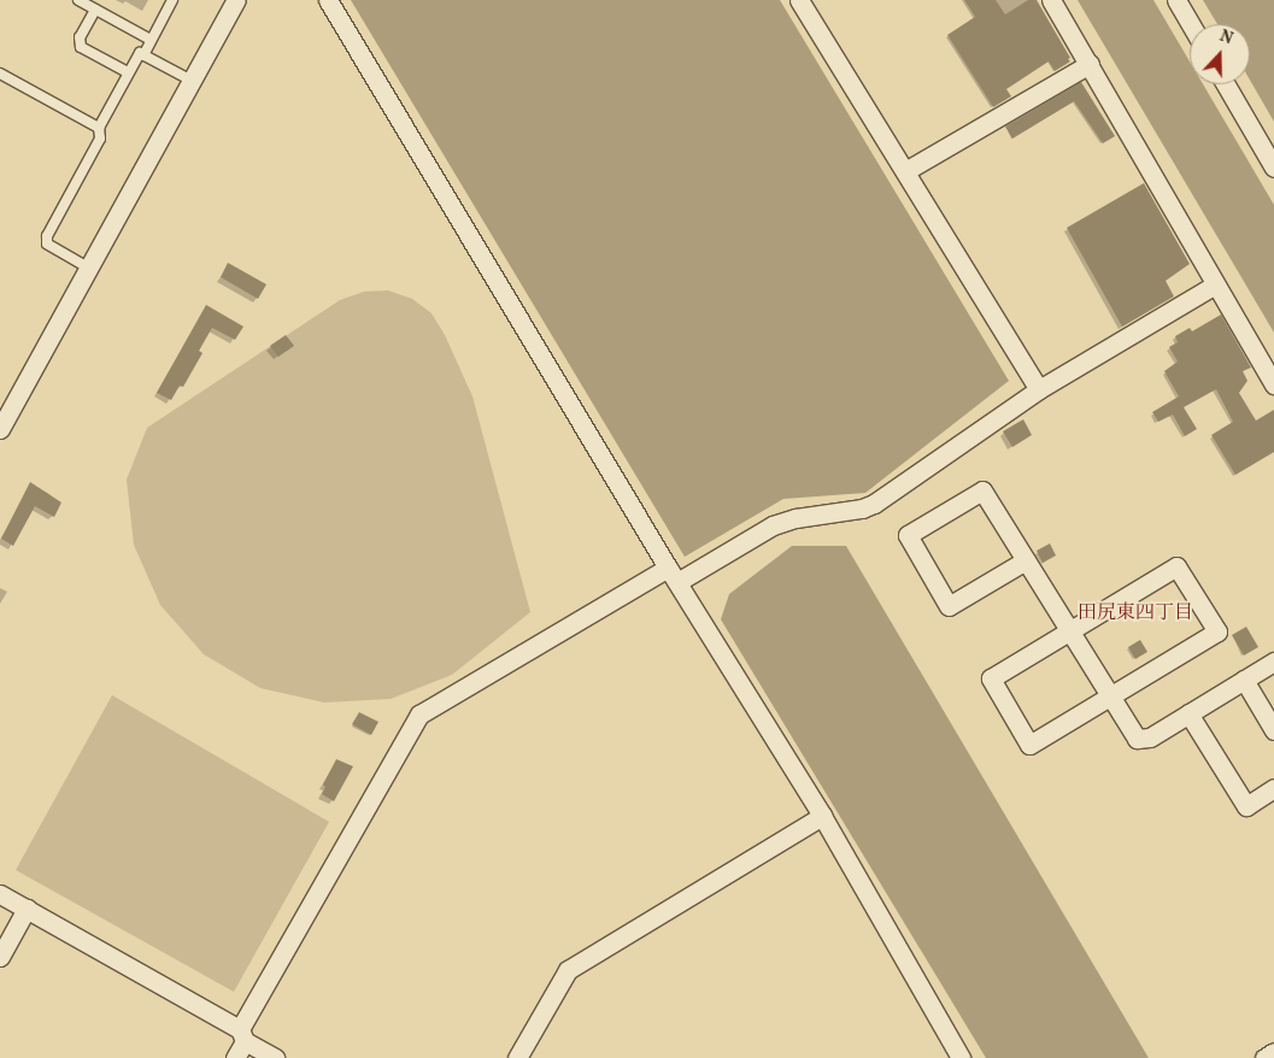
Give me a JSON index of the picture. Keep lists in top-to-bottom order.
{
  "districts": ["田尻東四丁目"],
  "north": "top"
}
